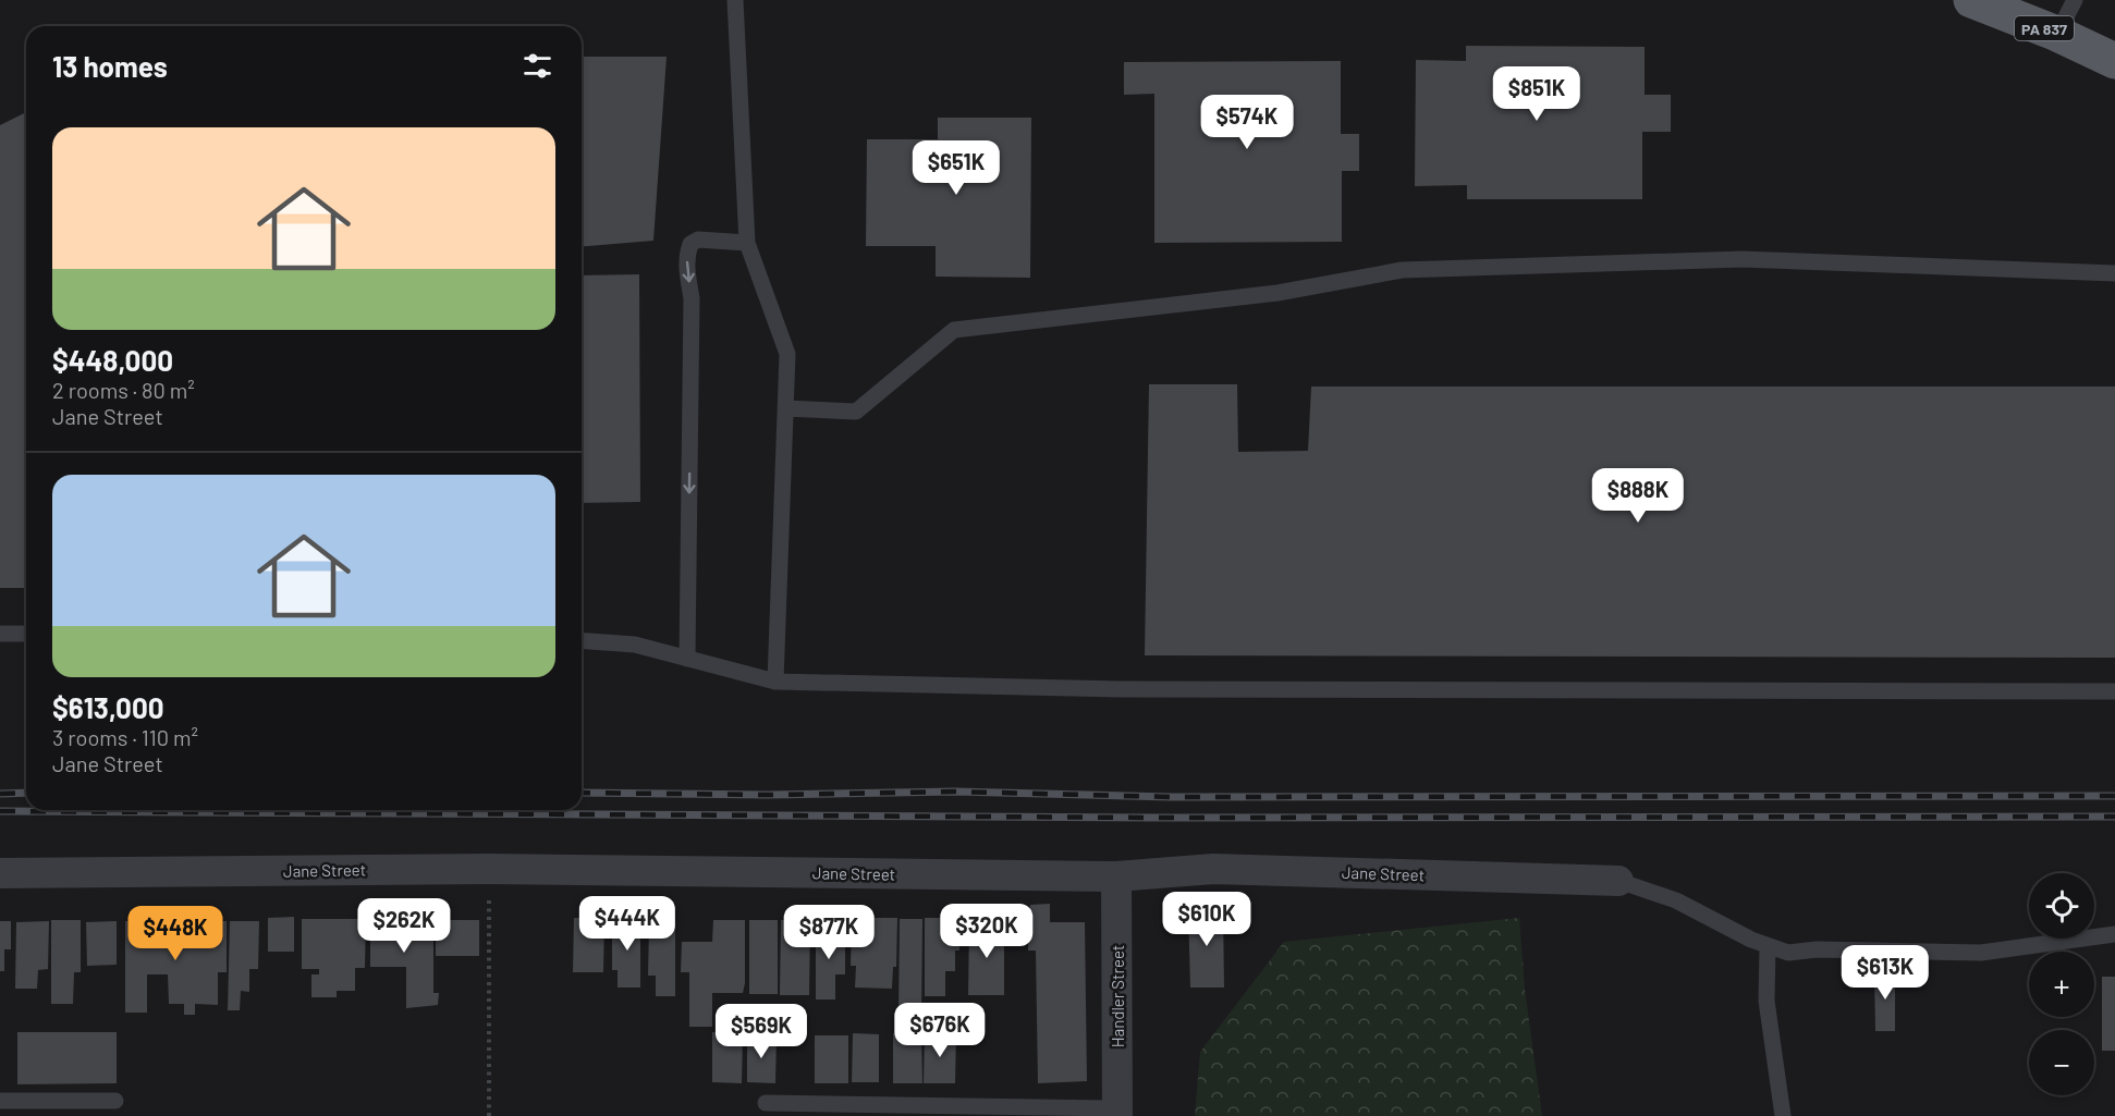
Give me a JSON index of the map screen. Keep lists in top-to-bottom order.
{
  "streets": {
    "main road": ["PA 837"],
    "street": ["Jane Street", "Handler Street"]
  },
  "crossings": [
    ["Jane Street", "Handler Street"]
  ],
  "page": {
    "heading": "13 homes",
    "price": [
      "$851K",
      "$574K",
      "$651K",
      "$888K",
      "$610K",
      "$444K",
      "$262K",
      "$320K",
      "$877K",
      "$448K",
      "$613K",
      "$676K",
      "$569K"
    ],
    "list": [
      {
        "name": "$448,000",
        "note": "2 rooms · 80 m² · Jane Street"
      },
      {
        "name": "$613,000",
        "note": "3 rooms · 110 m² · Jane Street"
      }
    ],
    "map_buttons": ["+", "−"]
  }
}
